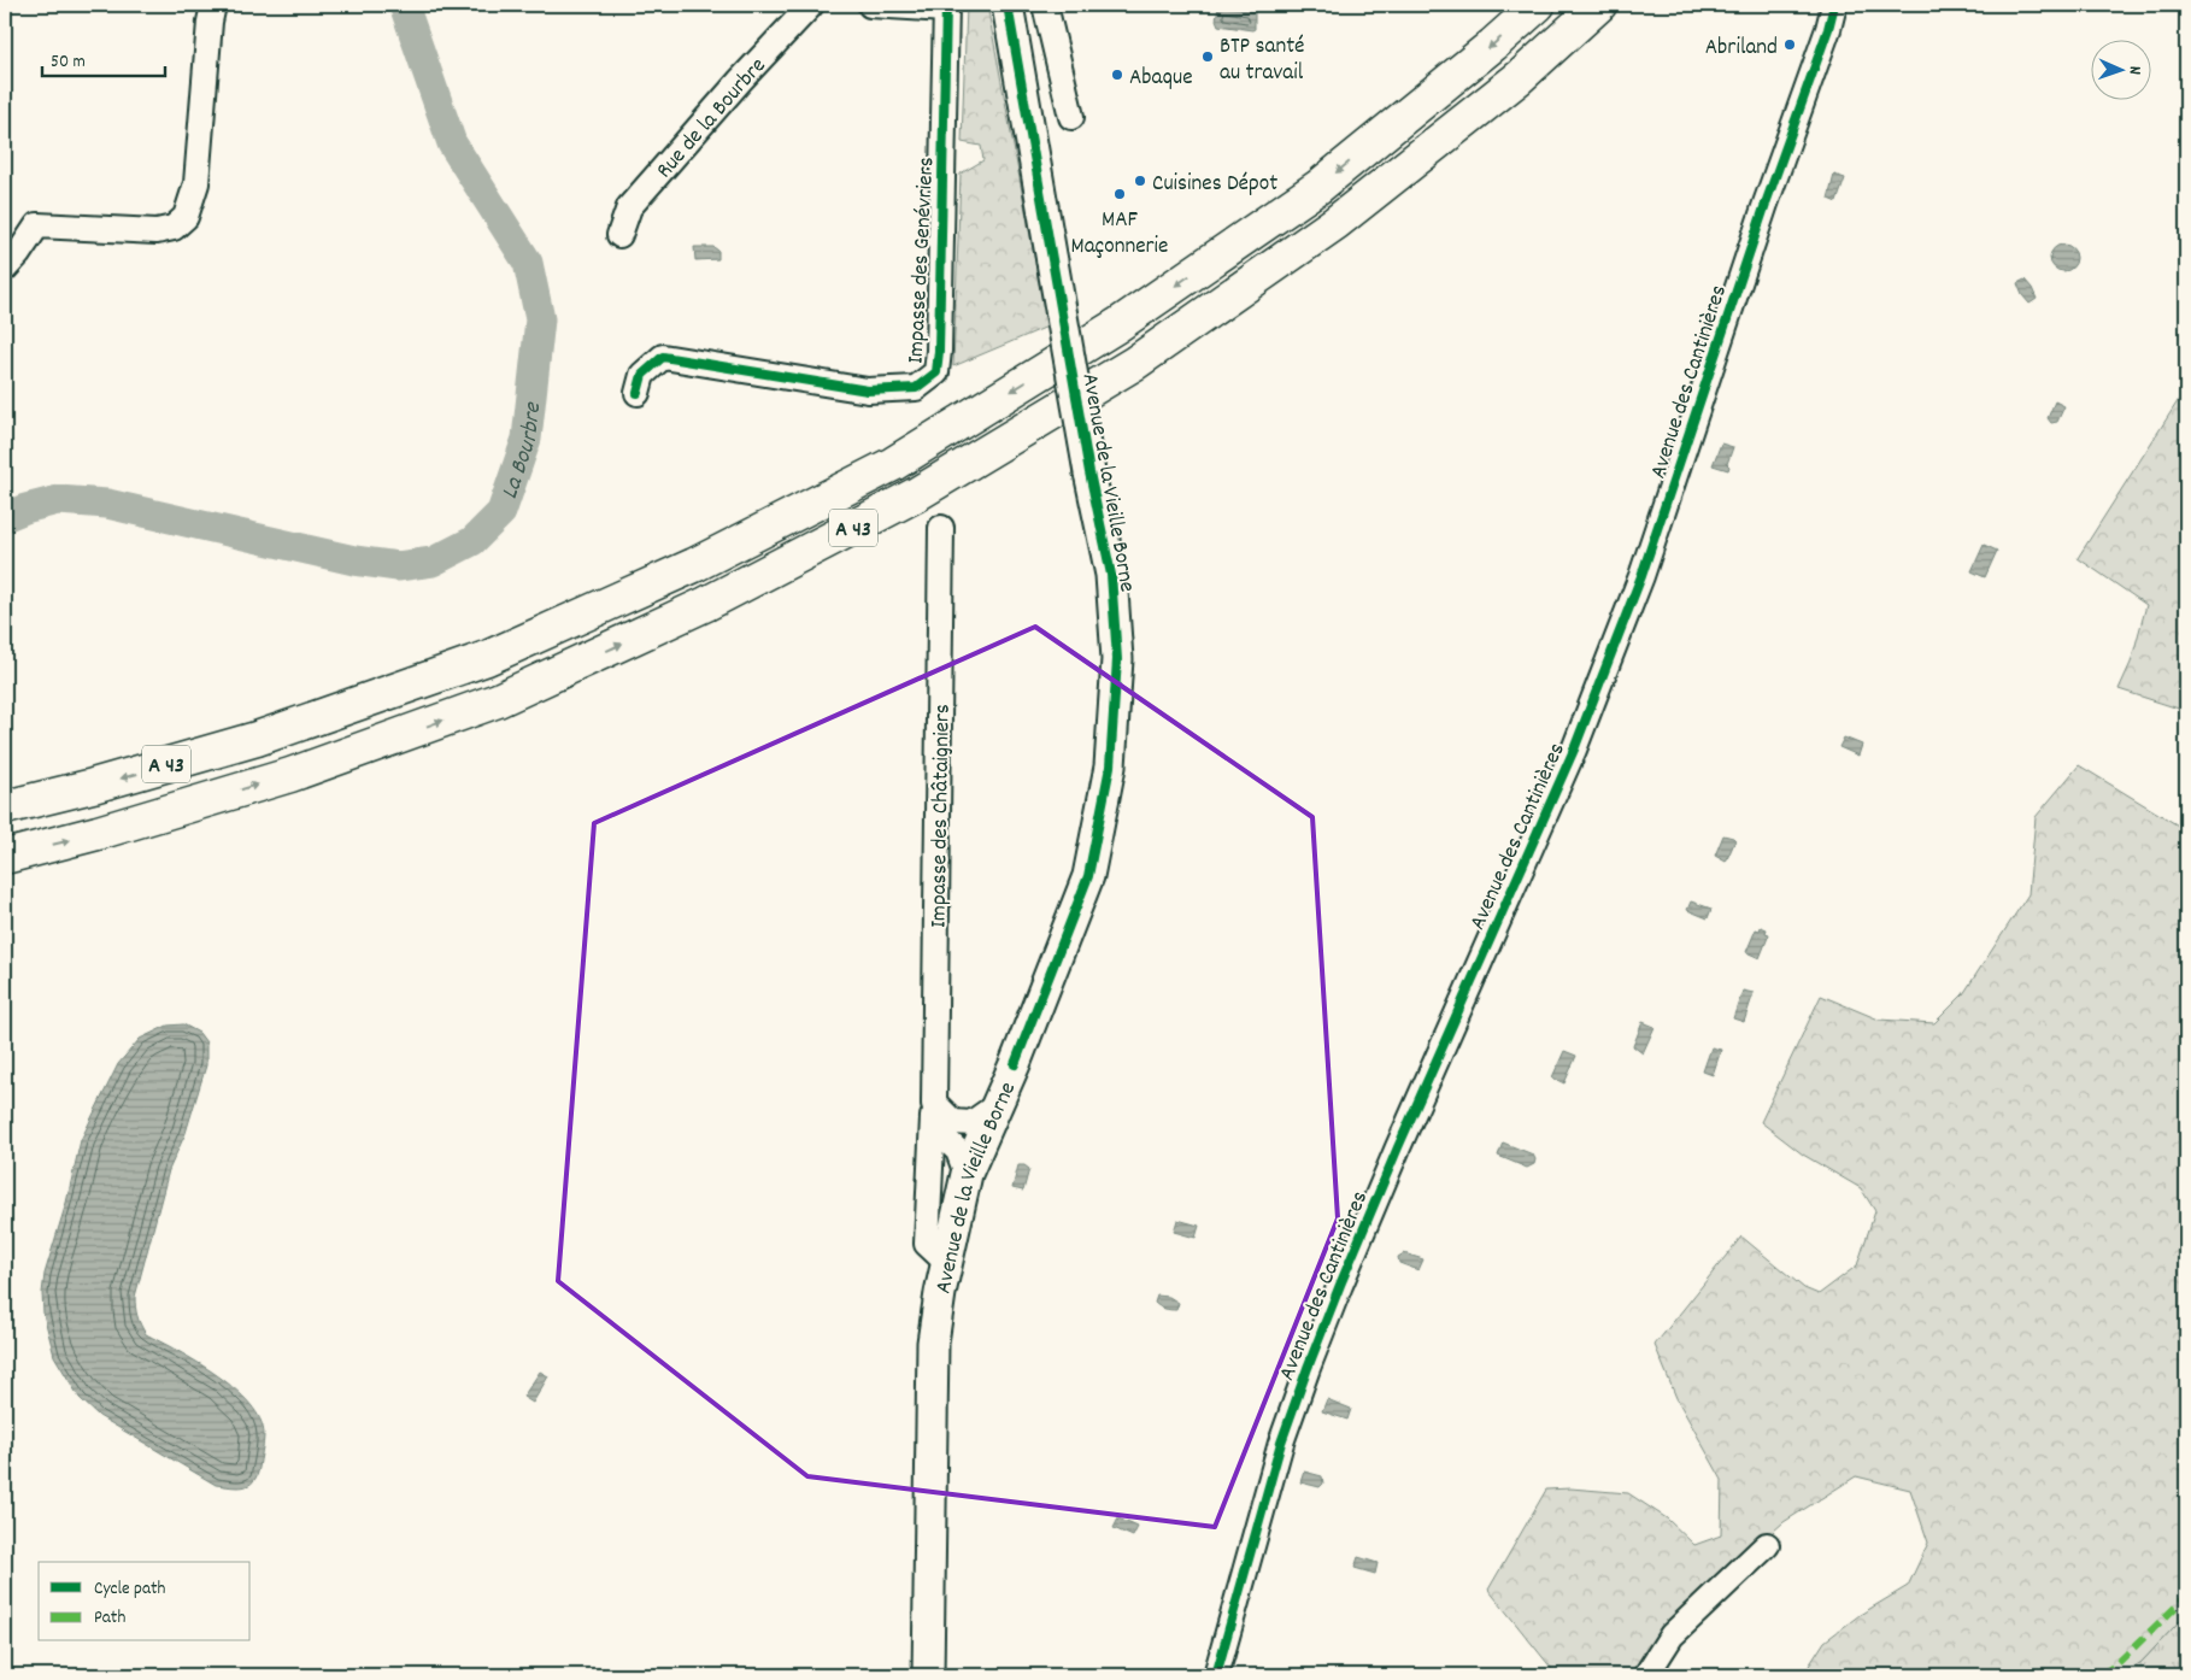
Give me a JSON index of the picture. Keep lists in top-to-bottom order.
{
  "streets": {
    "highway": ["A 43"],
    "main road": ["Avenue de la Vieille Borne"],
    "street": [
      "Rue de la Bourbre",
      "Impasse des Genévriers",
      "Avenue des Cantinières",
      "Impasse des Châtaigniers"
    ]
  },
  "crossings": [
    ["Avenue de la Vieille Borne", "Impasse des Châtaigniers"]
  ],
  "water": ["La Bourbre"],
  "places": [
    "Abriland",
    "BTP santé au travail",
    "Abaque",
    "Cuisines Dépot",
    "MAF Maçonnerie"
  ],
  "legend": ["Cycle path", "Path"],
  "scale_bar": "50 m",
  "north": "right"
}
